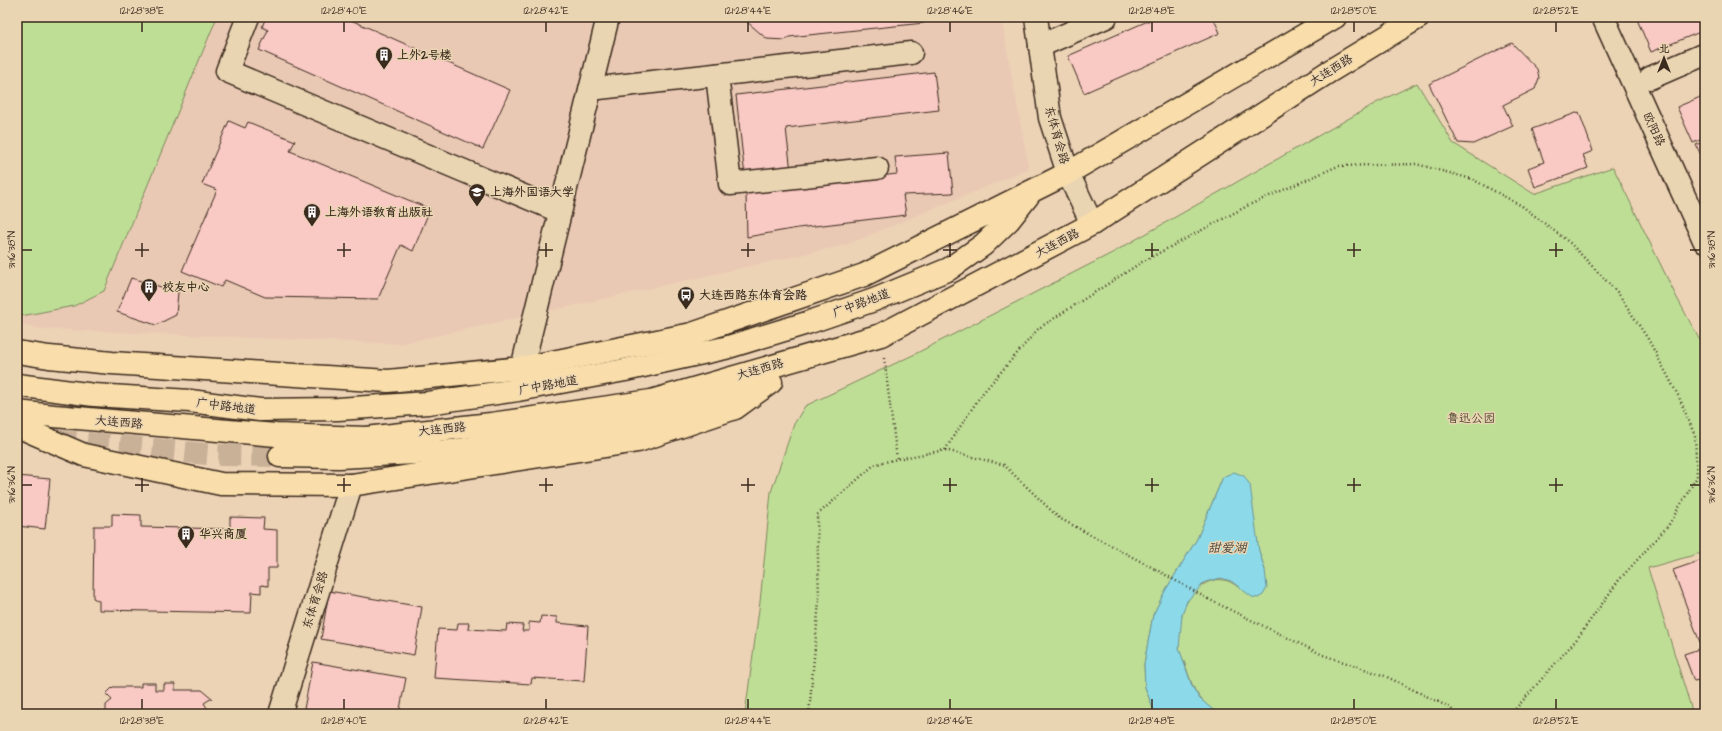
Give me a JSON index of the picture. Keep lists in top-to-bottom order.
{
  "streets": {
    "main road": ["大连西路", "广中路地道"],
    "street": ["欧阳路", "东体育会路"]
  },
  "crossings": [
    ["大连西路", "东体育会路"]
  ],
  "water": ["甜爱湖"],
  "parks": ["鲁迅公园"],
  "places": {
    "building": [
      "上外2号楼",
      "上海外语教育出版社",
      "校友中心",
      "华兴商厦"
    ],
    "school or university": ["上海外国语大学"],
    "bus stop": ["大连西路东体育会路"]
  },
  "north": "top",
  "coordinates": [
    "121°28'38\"E",
    "121°28'40\"E",
    "121°28'42\"E",
    "121°28'44\"E",
    "121°28'46\"E",
    "121°28'48\"E",
    "121°28'50\"E",
    "121°28'52\"E",
    "31°16'38\"N",
    "31°16'36\"N"
  ]
}
